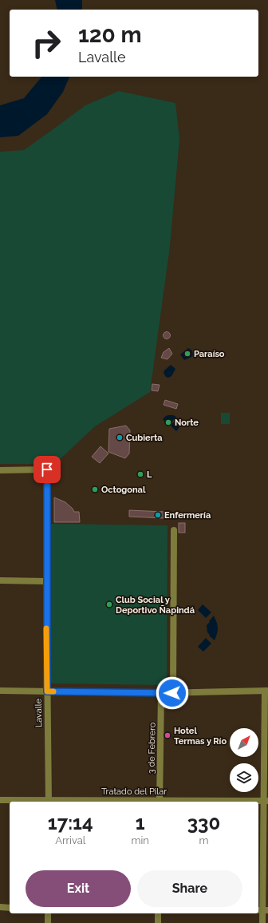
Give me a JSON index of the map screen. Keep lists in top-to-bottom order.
{
  "streets": {
    "street": ["Lavalle", "3 de Febrero", "Tratado del Pilar"]
  },
  "crossings": [
    ["Lavalle", "Tratado del Pilar"],
    ["3 de Febrero", "Tratado del Pilar"]
  ],
  "places": [
    "Paraíso",
    "Norte",
    "Cubierta",
    "L",
    "Octogonal",
    "Enfermería",
    "Club Social y Deportivo Ñapindá",
    "Hotel Termas y Río"
  ],
  "north": "top right",
  "page": {
    "turn": ["120 m", "Lavalle"],
    "eta": [
      "17:14",
      "Arrival",
      "1",
      "min",
      "330",
      "m"
    ],
    "buttons": ["Exit", "Share"]
  }
}
